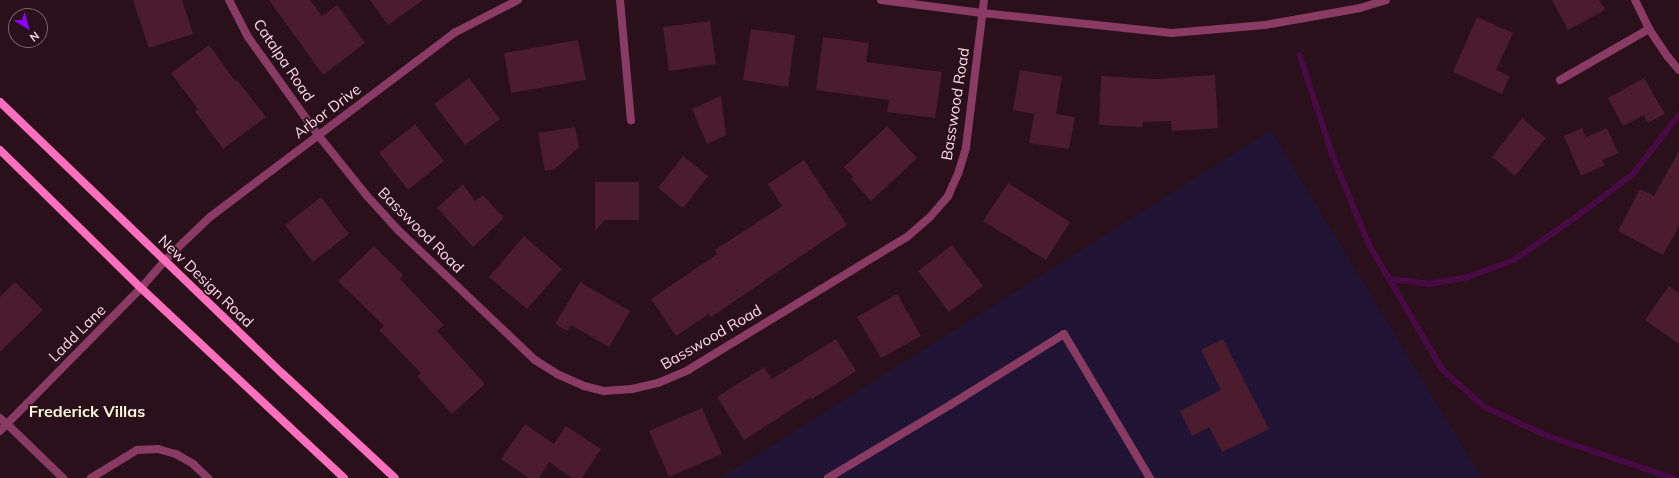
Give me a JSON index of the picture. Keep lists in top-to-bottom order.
{
  "streets": {
    "main road": ["New Design Road"],
    "street": [
      "Catalpa Road",
      "Basswood Road",
      "Arbor Drive",
      "Ladd Lane"
    ]
  },
  "crossings": [
    ["Catalpa Road", "Basswood Road"],
    ["Catalpa Road", "Arbor Drive"],
    ["Basswood Road", "Arbor Drive"],
    ["Arbor Drive", "New Design Road"],
    ["Arbor Drive", "Ladd Lane"],
    ["New Design Road", "Ladd Lane"]
  ],
  "districts": ["Frederick Villas"],
  "north": "bottom right"
}
